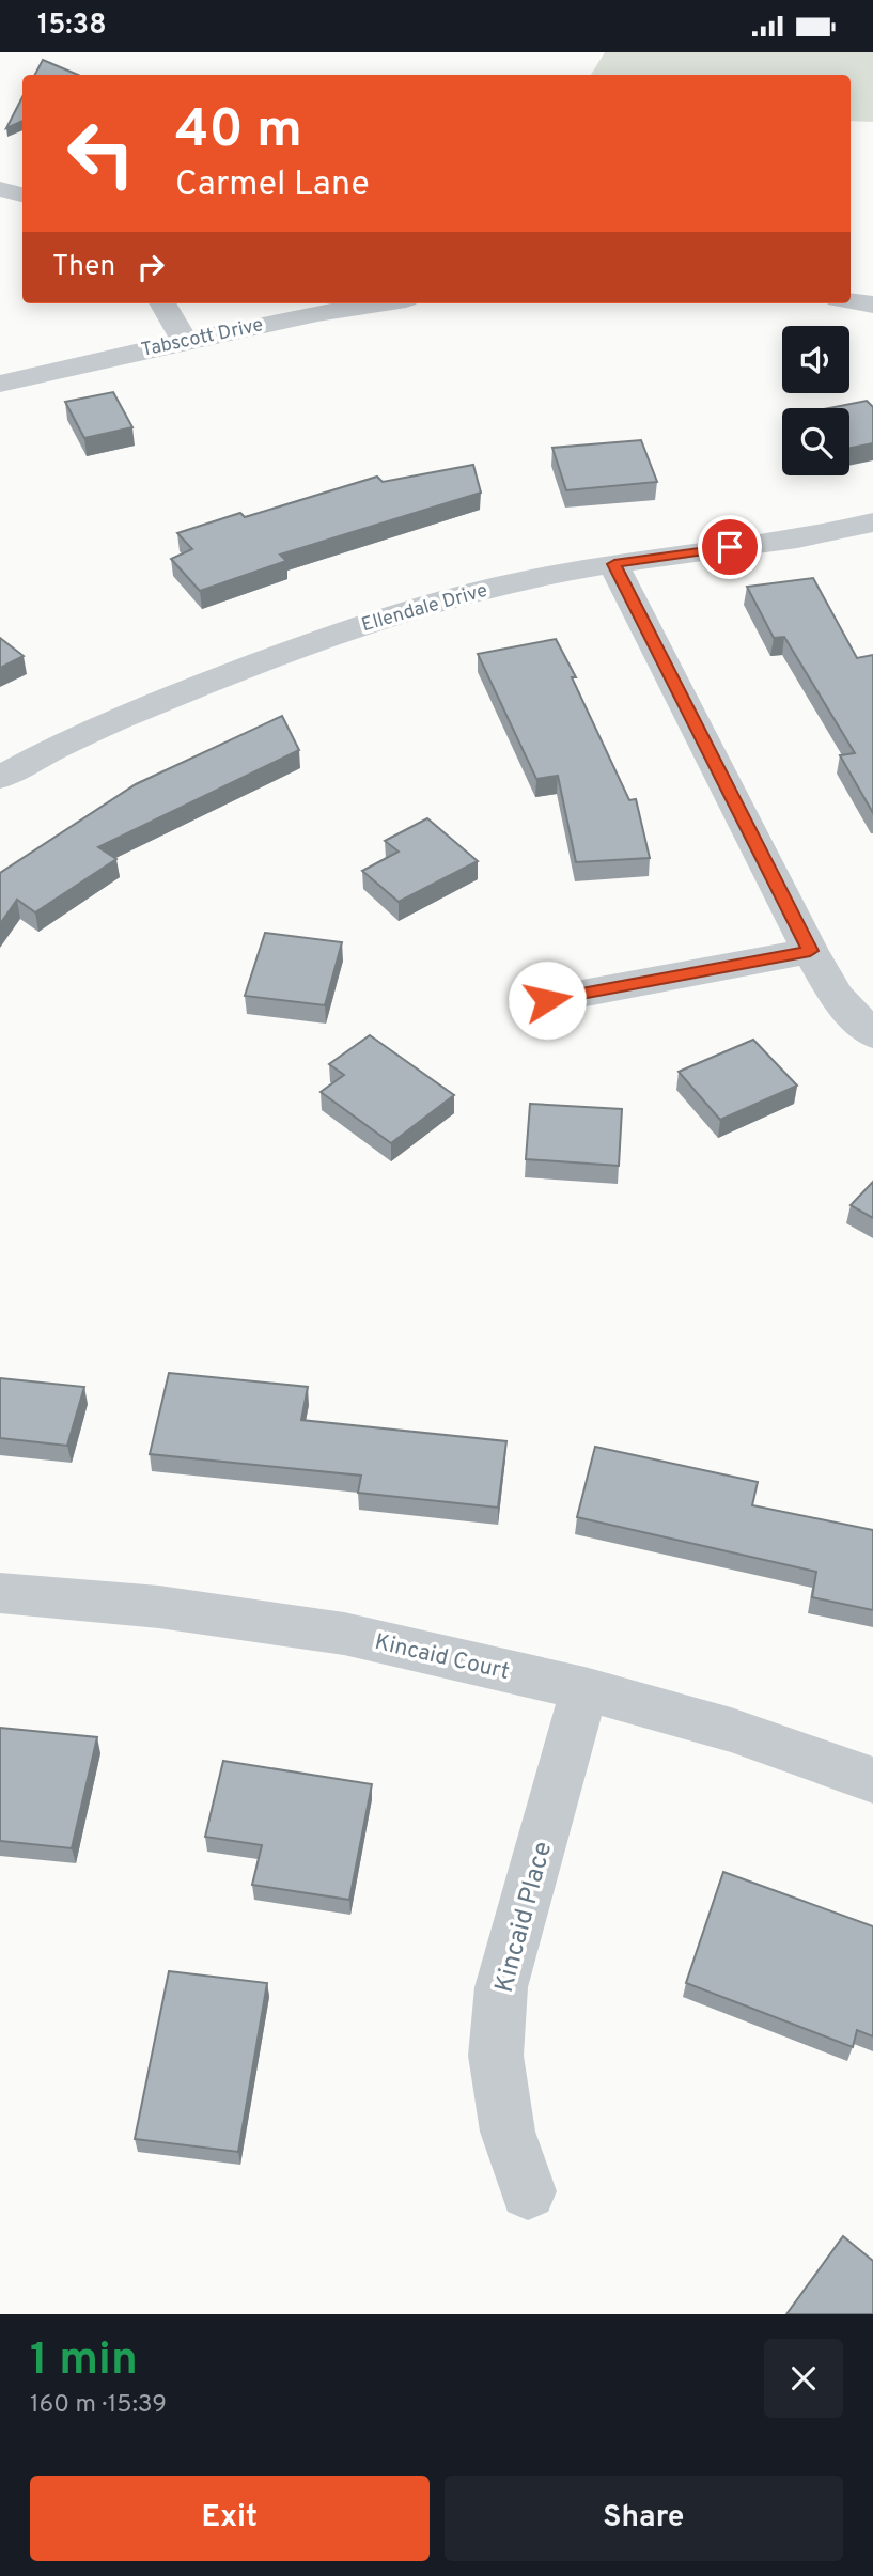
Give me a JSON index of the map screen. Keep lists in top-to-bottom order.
{
  "streets": {
    "street": [
      "Tabscott Drive",
      "Ellendale Drive",
      "Kincaid Court",
      "Kincaid Place"
    ]
  },
  "crossings": [
    ["Kincaid Court", "Kincaid Place"]
  ],
  "page": {
    "status": "15:38",
    "turn": ["40 m", "Carmel Lane"],
    "then": "Then",
    "heading": ["1 min", "160 m · 15:39"],
    "buttons": ["Exit", "Share"]
  }
}
